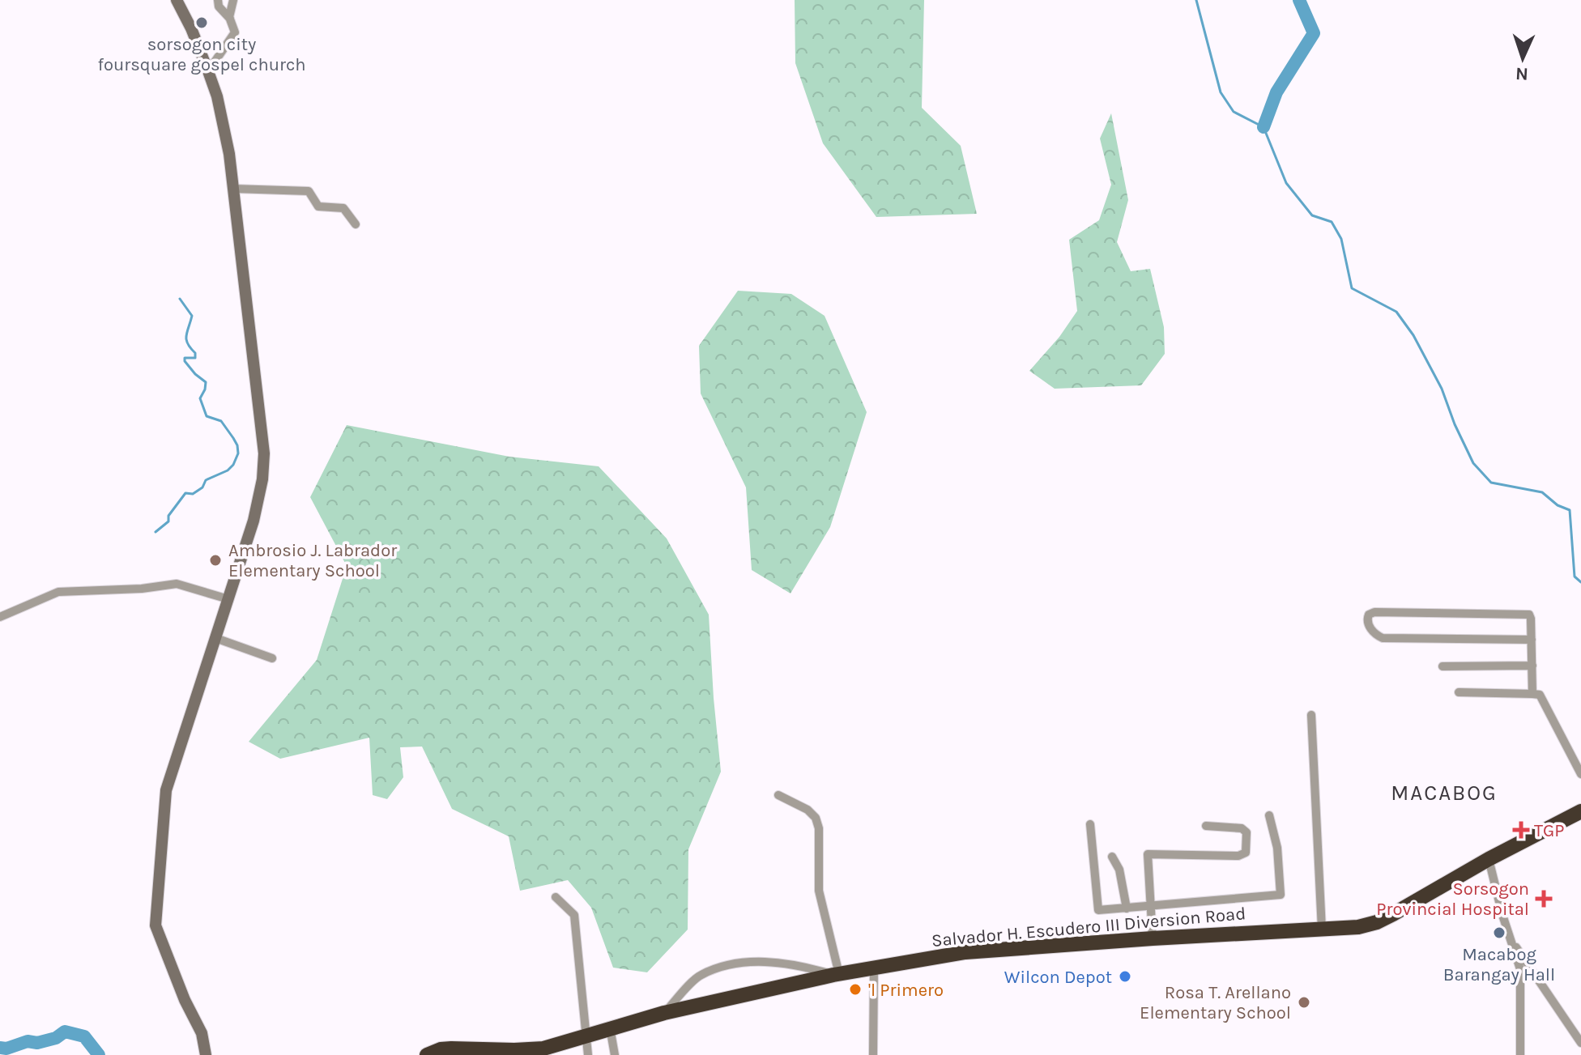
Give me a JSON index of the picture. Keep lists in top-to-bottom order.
{
  "streets": {
    "highway": ["Salvador H. Escudero III Diversion Road"]
  },
  "districts": ["MACABOG"],
  "places": {
    "other": [
      "sorsogon city foursquare gospel church",
      "Ambrosio J. Labrador Elementary School",
      "Macabog Barangay Hall",
      "Wilcon Depot",
      "'l Primero",
      "Rosa T. Arellano Elementary School"
    ],
    "health": ["TGP", "Sorsogon Provincial Hospital"]
  },
  "north": "bottom"
}
